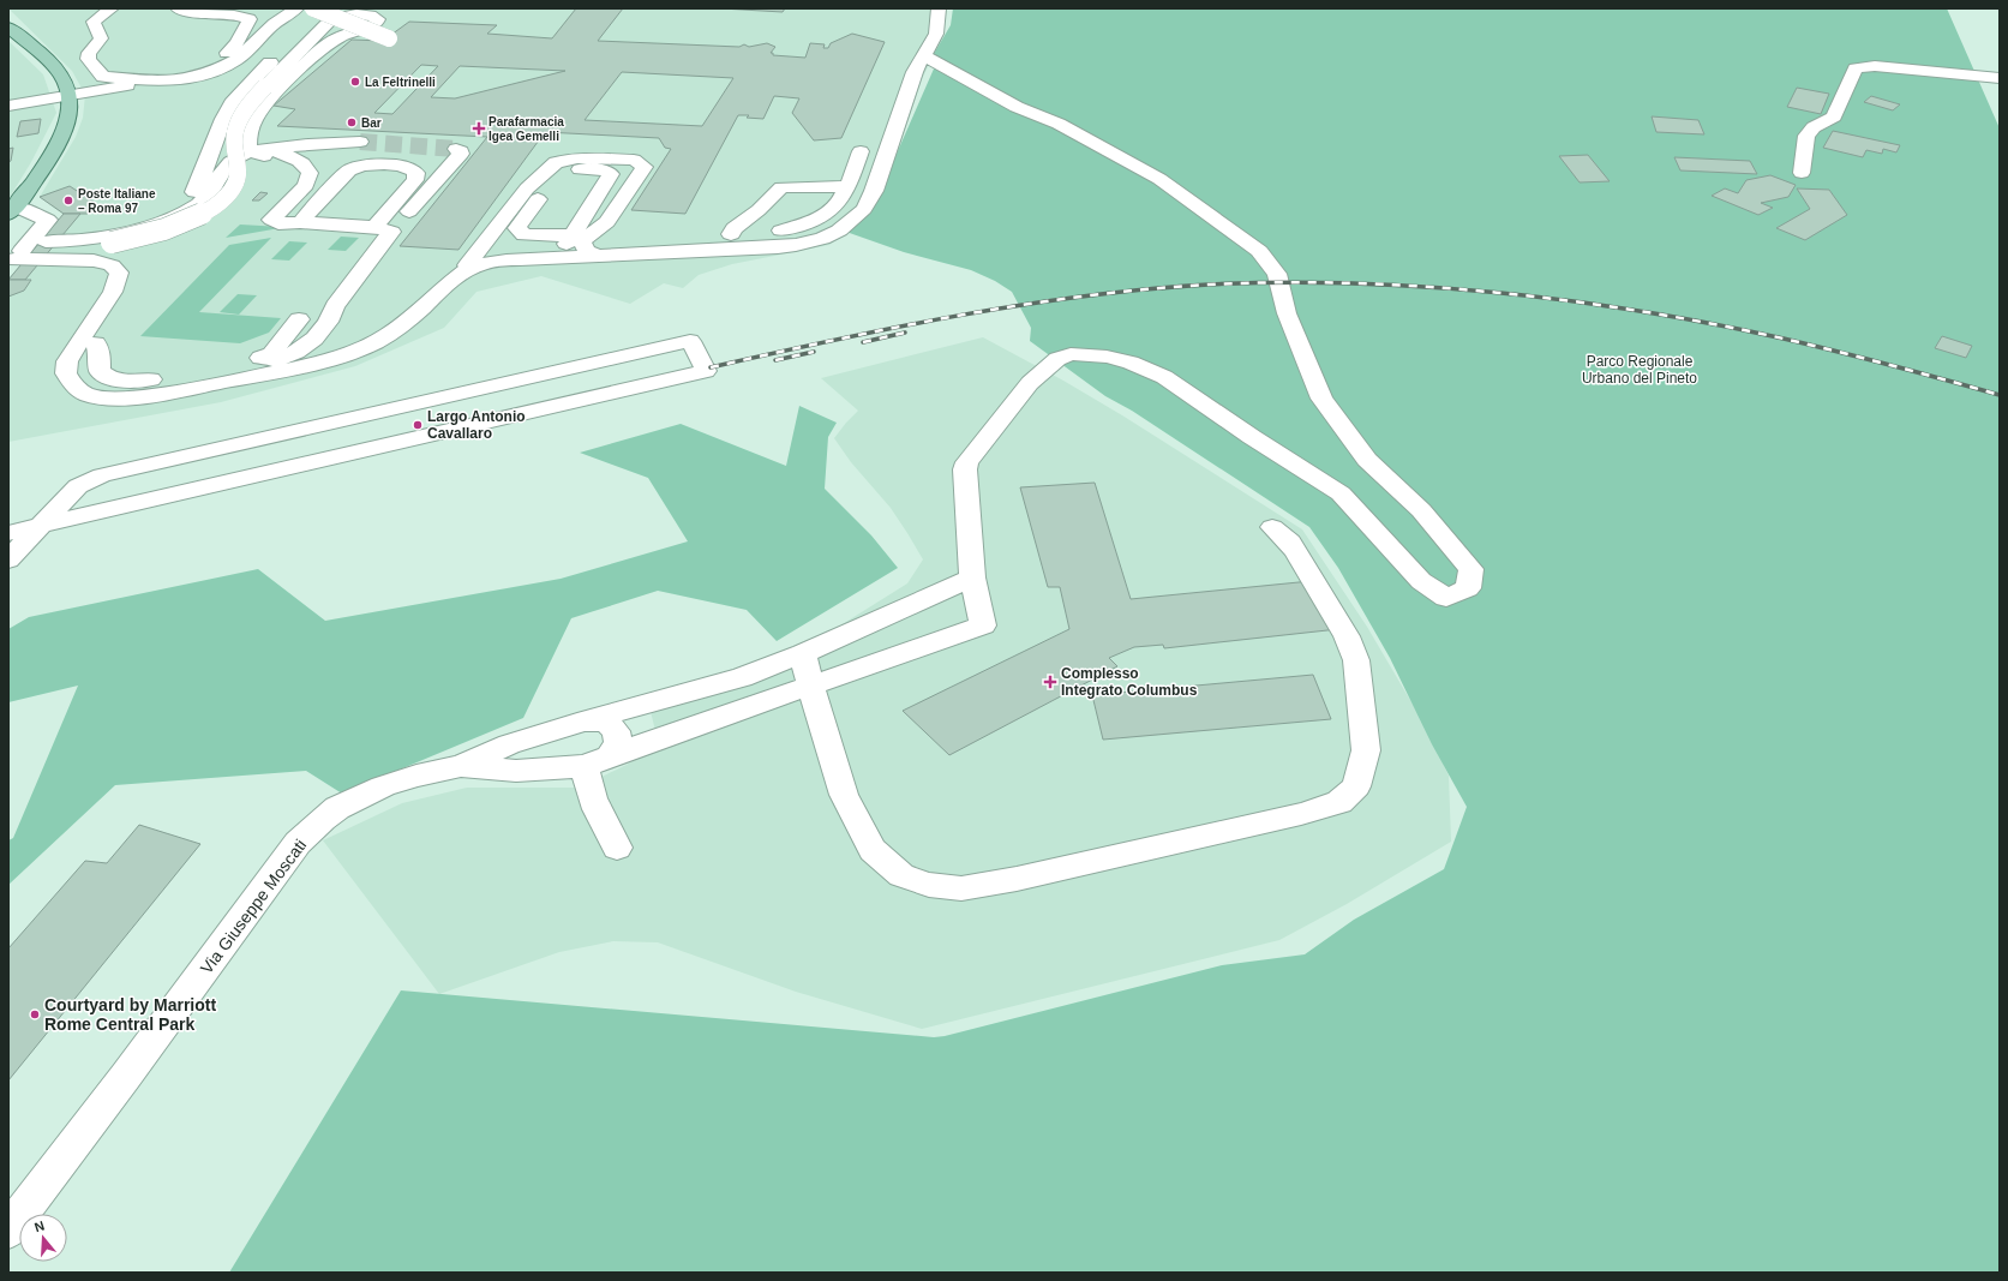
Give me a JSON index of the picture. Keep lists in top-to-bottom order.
{
  "streets": {
    "street": ["Via Giuseppe Moscati"]
  },
  "parks": ["Parco Regionale Urbano del Pineto"],
  "places": {
    "other": [
      "La Feltrinelli",
      "Bar",
      "Poste Italiane – Roma 97",
      "Largo Antonio Cavallaro",
      "Courtyard by Marriott Rome Central Park"
    ],
    "health": ["Parafarmacia Igea Gemelli", "Complesso Integrato Columbus"]
  },
  "north": "top"
}
